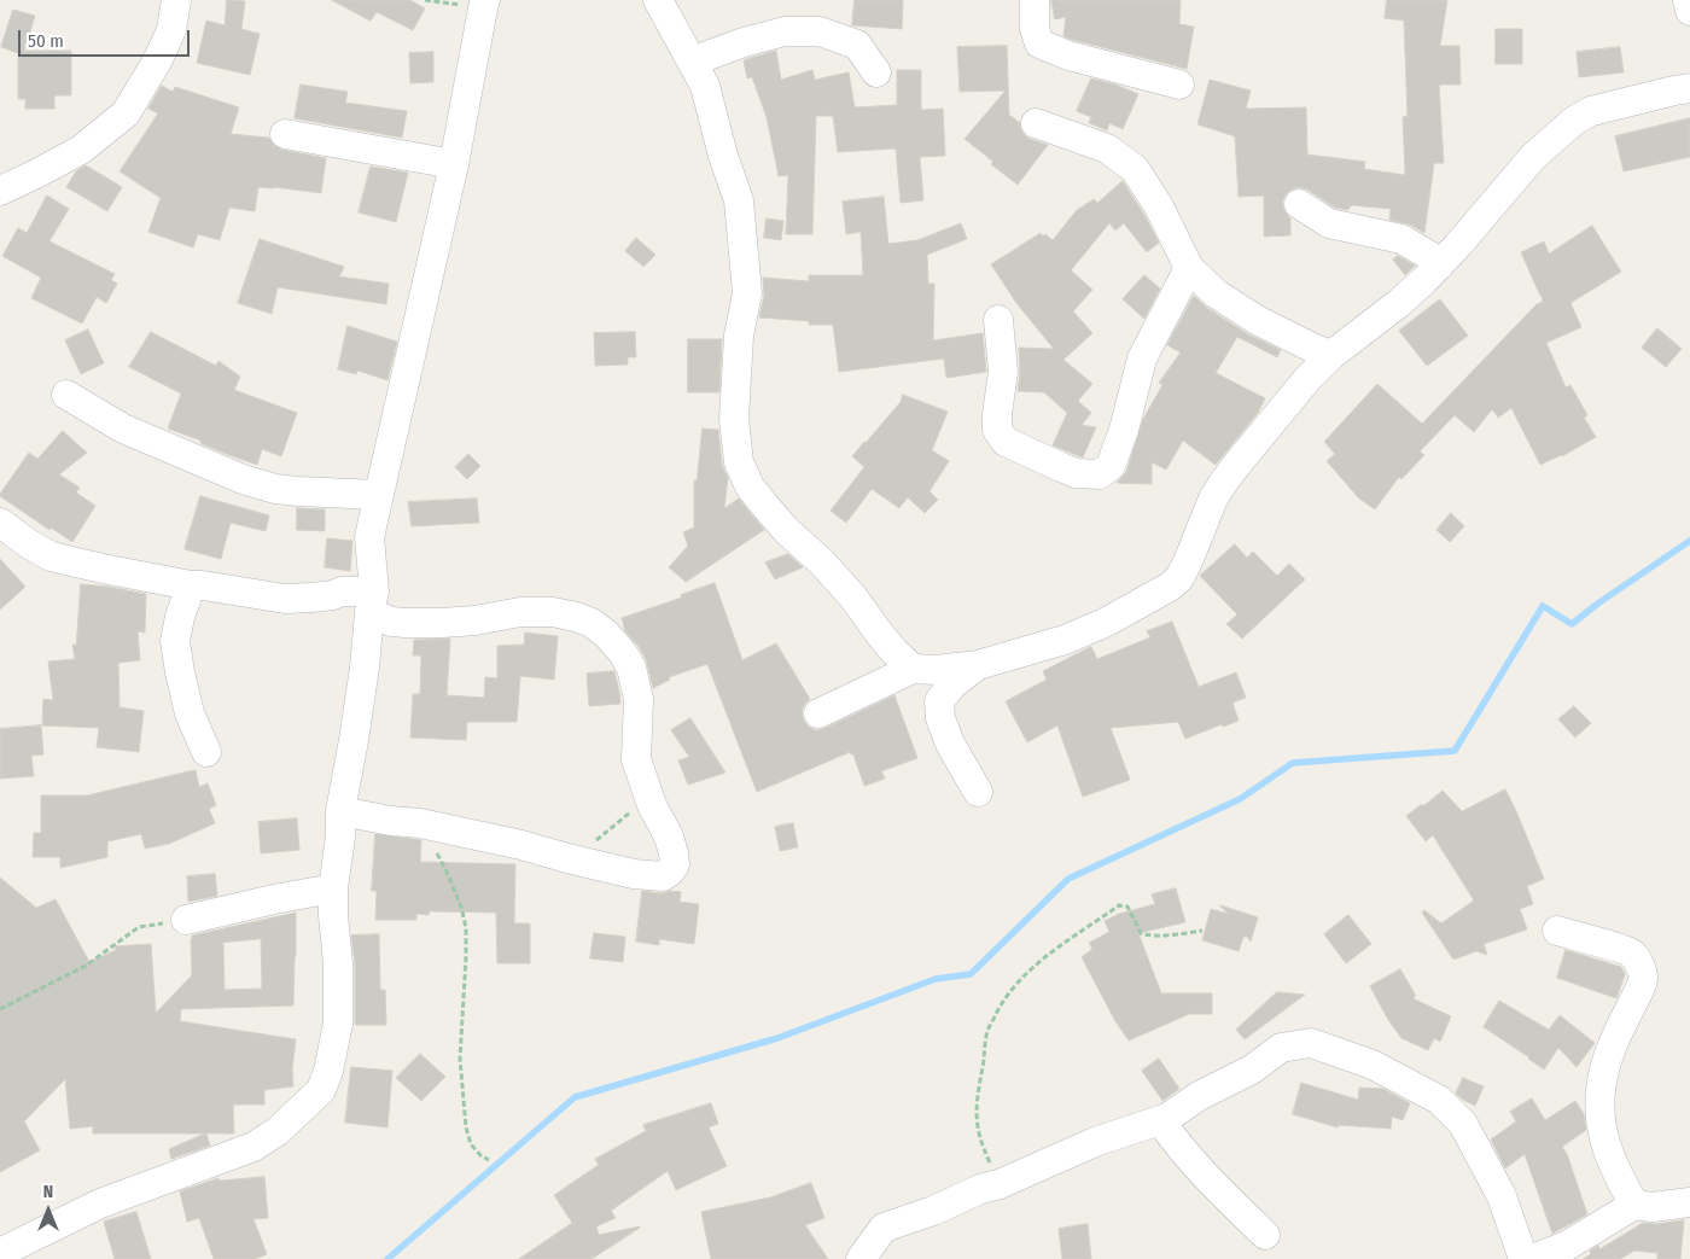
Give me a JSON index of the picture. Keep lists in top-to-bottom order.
{
  "scale_bar": "50 m",
  "north": "top"
}
